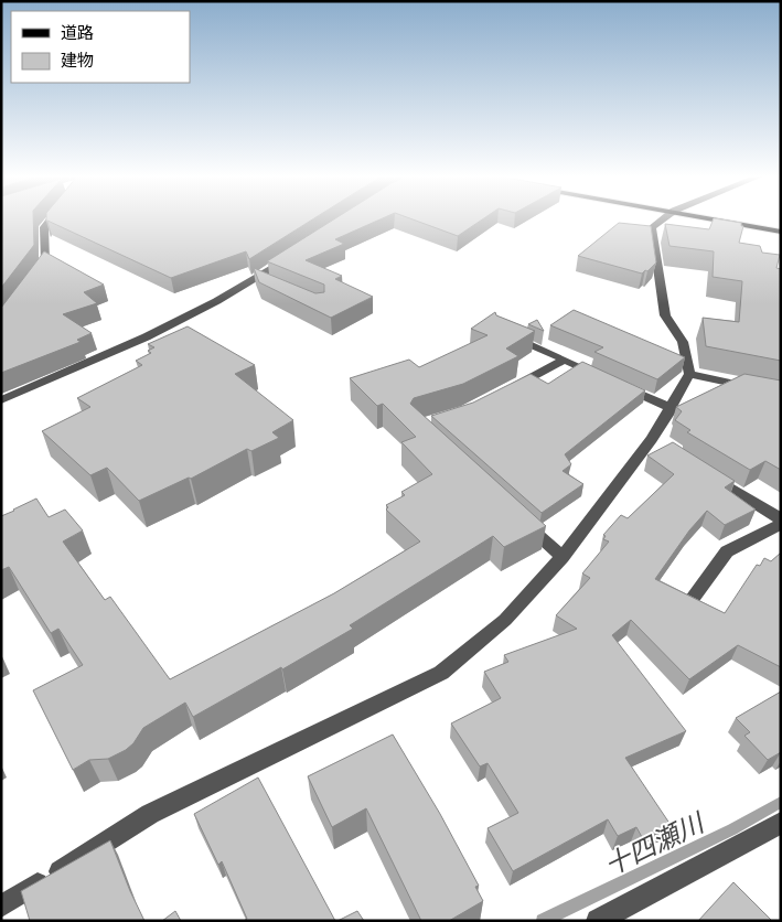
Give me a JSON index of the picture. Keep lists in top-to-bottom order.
{
  "water": ["十四瀬川"],
  "legend": ["道路", "建物"]
}
